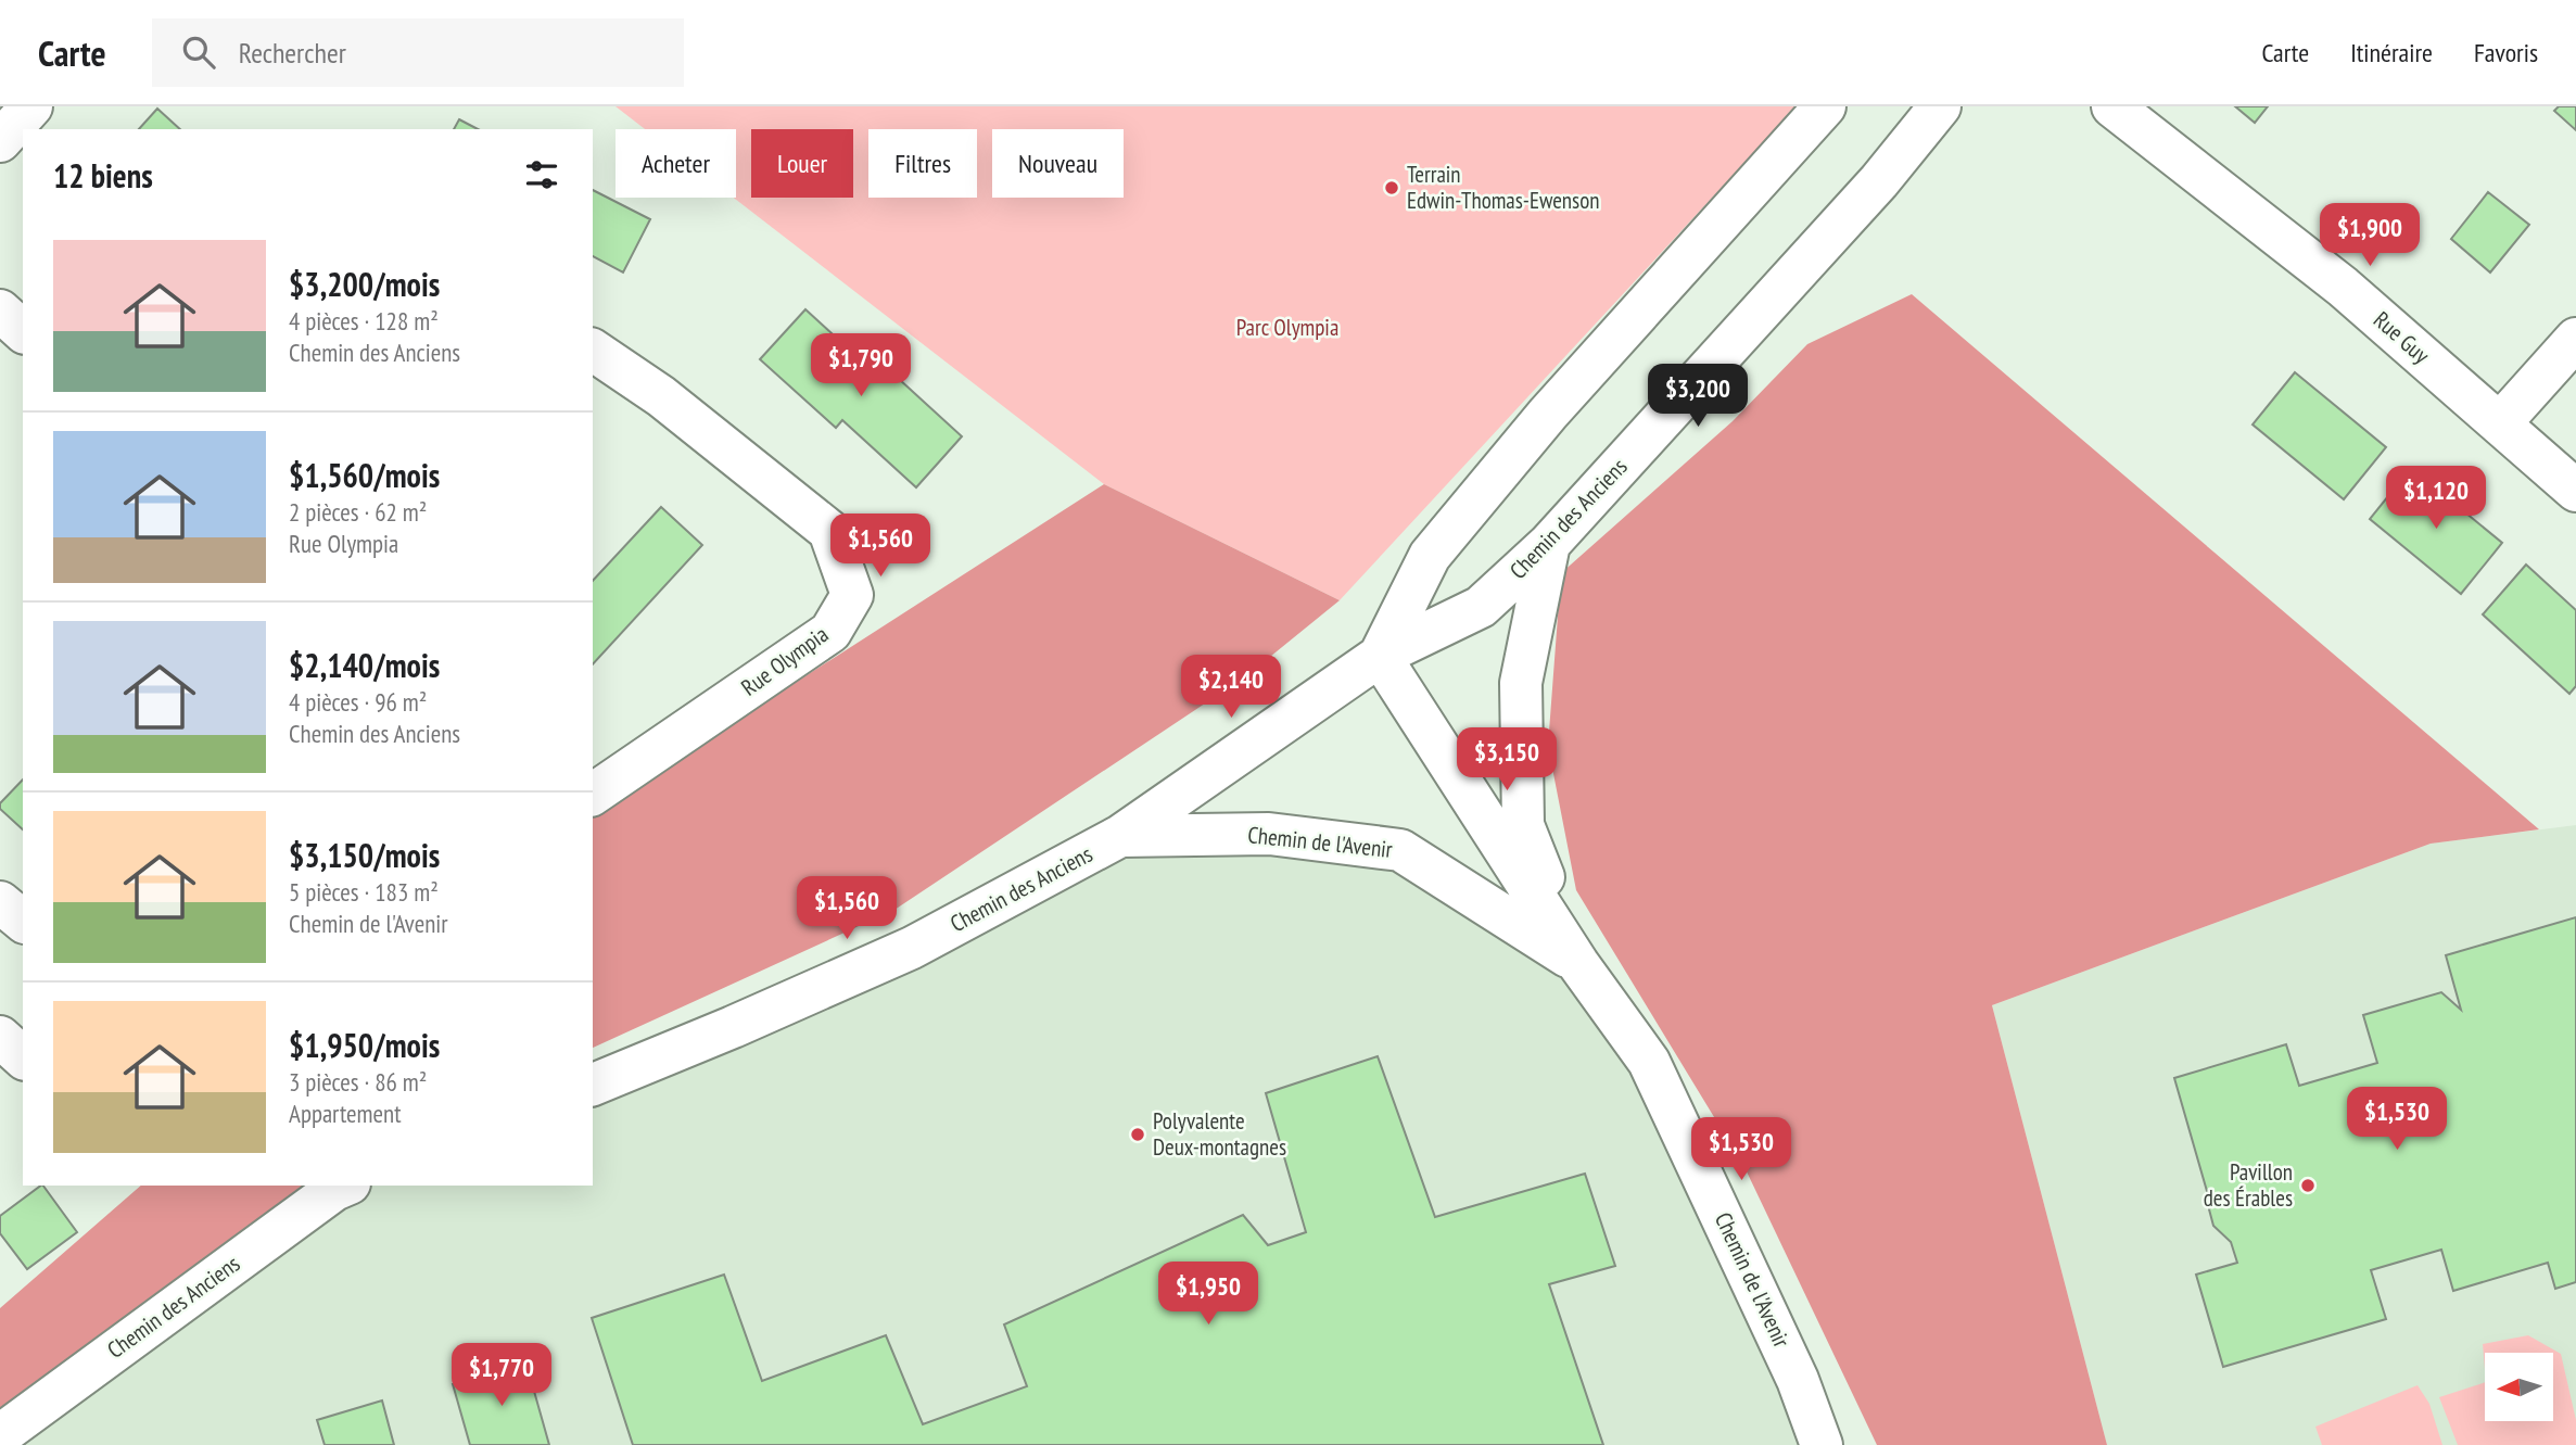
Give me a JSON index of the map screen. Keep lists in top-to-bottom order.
{
  "streets": {
    "street": [
      "Rue Guy",
      "Chemin des Anciens",
      "Rue Olympia",
      "Chemin de l'Avenir"
    ]
  },
  "crossings": [
    ["Chemin des Anciens", "Chemin de l'Avenir"]
  ],
  "parks": ["Parc Olympia"],
  "places": ["Terrain Edwin-Thomas-Ewenson", "Polyvalente Deux-montagnes", "Pavillon des Érables"],
  "north": "left",
  "page": {
    "header": "Carte",
    "search": "Rechercher",
    "nav": ["Carte", "Itinéraire", "Favoris"],
    "chip": [
      "Acheter",
      "Louer",
      "Filtres",
      "Nouveau"
    ],
    "heading": "12 biens",
    "price": [
      "$1,900",
      "$1,790",
      "$3,200",
      "$1,120",
      "$1,560",
      "$2,140",
      "$3,150",
      "$1,560",
      "$1,530",
      "$1,530",
      "$1,950",
      "$1,770"
    ],
    "list": [
      {
        "name": "$3,200/mois",
        "note": "4 pièces · 128 m² · Chemin des Anciens"
      },
      {
        "name": "$1,560/mois",
        "note": "2 pièces · 62 m² · Rue Olympia"
      },
      {
        "name": "$2,140/mois",
        "note": "4 pièces · 96 m² · Chemin des Anciens"
      },
      {
        "name": "$3,150/mois",
        "note": "5 pièces · 183 m² · Chemin de l'Avenir"
      },
      {
        "name": "$1,950/mois",
        "note": "3 pièces · 86 m² · Appartement"
      }
    ]
  }
}
